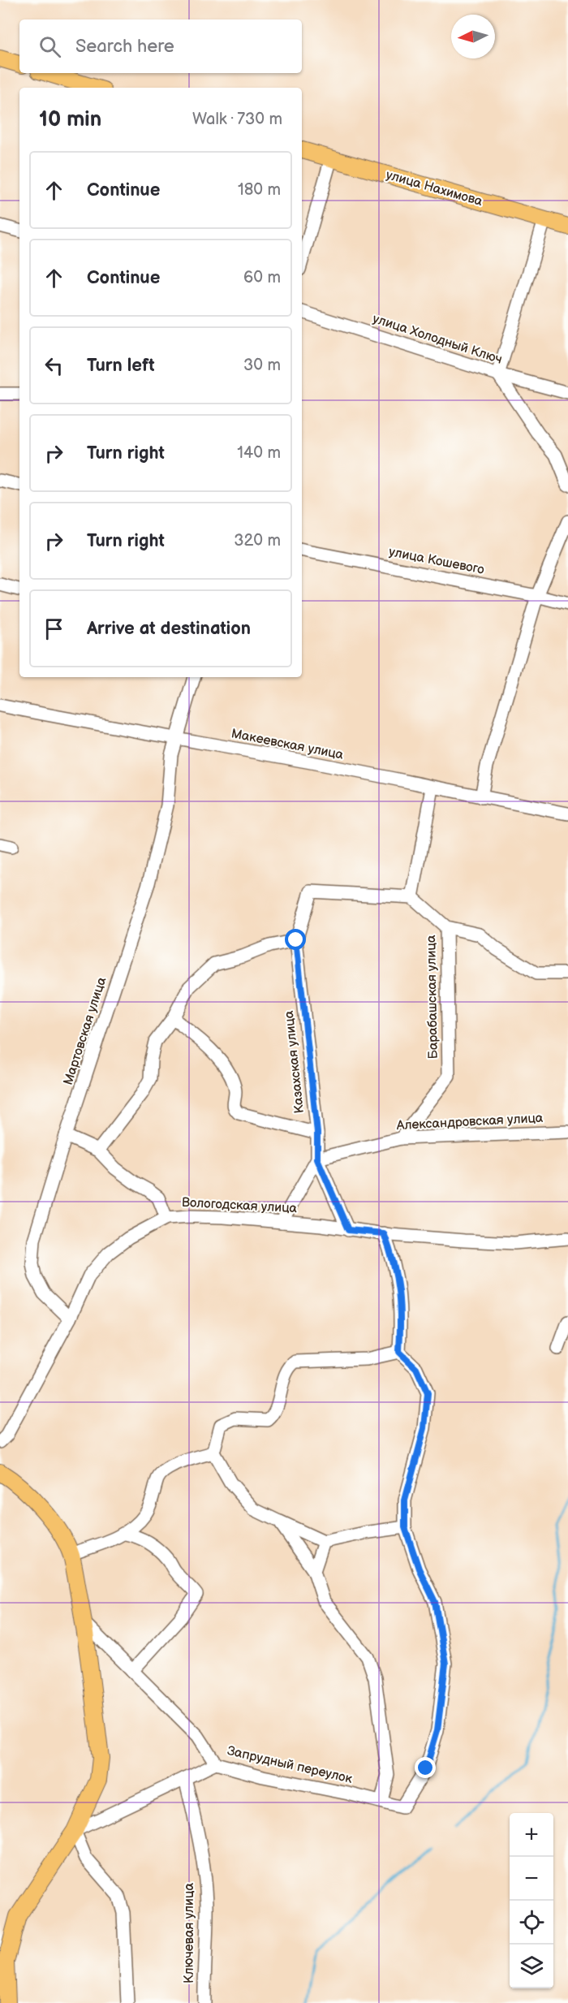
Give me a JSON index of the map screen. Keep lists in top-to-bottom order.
{
  "streets": {
    "main road": ["улица Нахимова"],
    "street": [
      "улица Холодный Ключ",
      "улица Кошевого",
      "Макеевская улица",
      "Барабашская улица",
      "Мартовская улица",
      "Казахская улица",
      "Александровская улица",
      "Вологодская улица",
      "Запрудный переулок",
      "Ключевая улица"
    ]
  },
  "crossings": [
    ["Макеевская улица", "Мартовская улица"],
    ["Барабашская улица", "Казахская улица"],
    ["Барабашская улица", "Александровская улица"],
    ["Мартовская улица", "Вологодская улица"],
    ["Казахская улица", "Александровская улица"],
    ["Казахская улица", "Вологодская улица"]
  ],
  "north": "left",
  "page": {
    "search": "Search here",
    "heading": ["10 min", "Walk · 730 m"],
    "list": [
      ["Continue", "180 m"],
      ["Continue", "60 m"],
      ["Turn left", "30 m"],
      ["Turn right", "140 m"],
      ["Turn right", "320 m"],
      "Arrive at destination"
    ],
    "map_buttons": ["+", "−"]
  }
}
